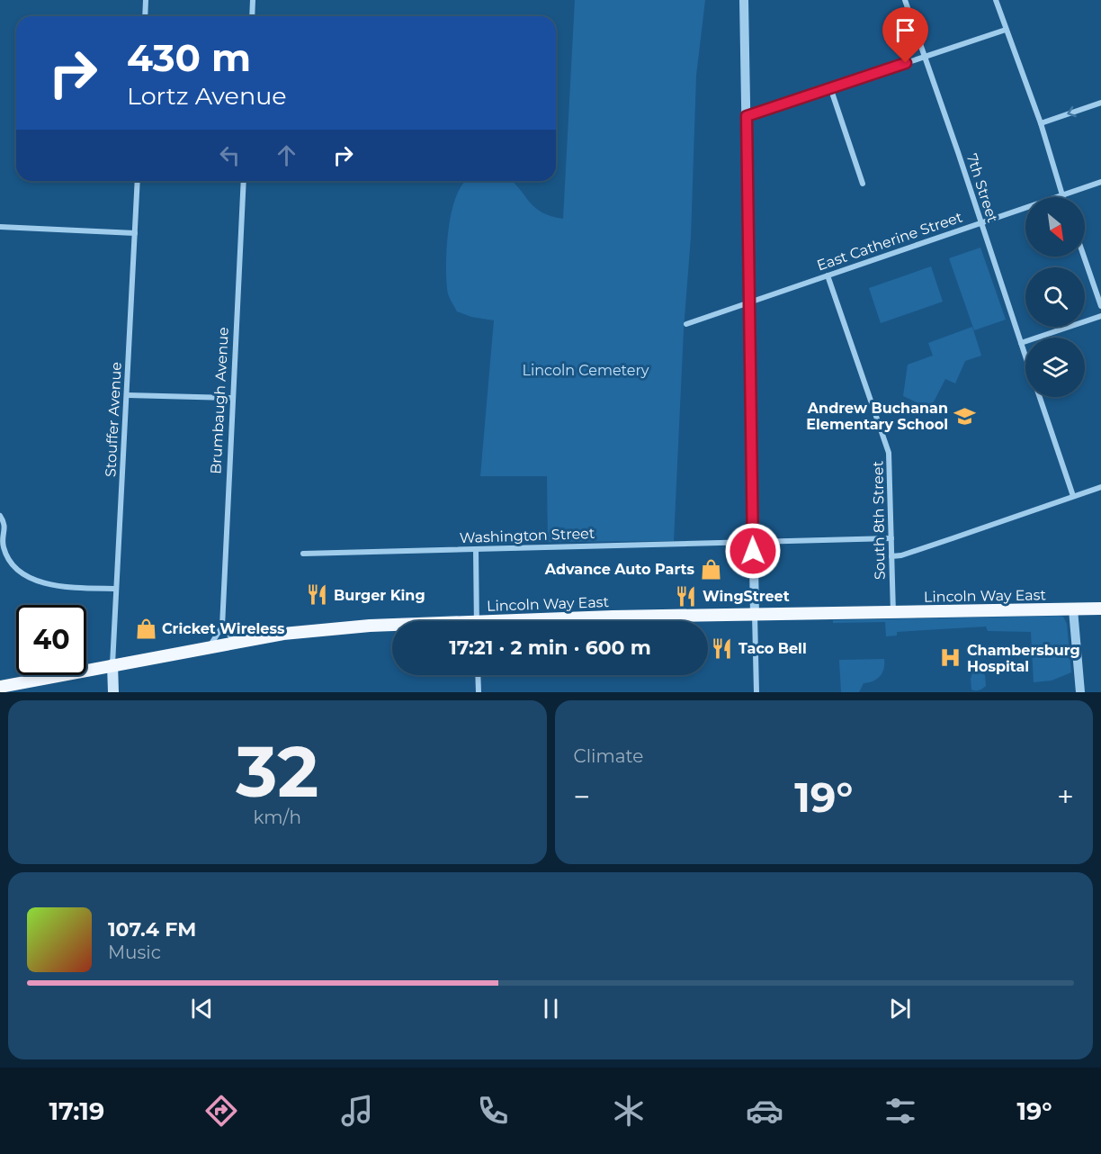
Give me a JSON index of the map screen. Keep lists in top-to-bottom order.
{
  "streets": {
    "highway": ["Lincoln Way East"],
    "street": [
      "7th Street",
      "East Catherine Street",
      "Brumbaugh Avenue",
      "Stouffer Avenue",
      "South 8th Street",
      "Washington Street"
    ]
  },
  "crossings": [
    ["7th Street", "East Catherine Street"],
    ["East Catherine Street", "South 8th Street"],
    ["Stouffer Avenue", "Lincoln Way East"],
    ["South 8th Street", "Washington Street"],
    ["South 8th Street", "Lincoln Way East"]
  ],
  "parks": ["Lincoln Cemetery"],
  "places": {
    "school or university": ["Andrew Buchanan Elementary School"],
    "shop": ["Advance Auto Parts", "Cricket Wireless"],
    "restaurant": ["Burger King", "WingStreet", "Taco Bell"],
    "hospital": ["Chambersburg Hospital"]
  },
  "north": "bottom right",
  "page": {
    "turn": ["430 m", "Lortz Avenue"],
    "limit": "40",
    "trip": "17:21 · 2 min · 600 m",
    "tile": [
      ["32", "km/h"],
      "Climate"
    ],
    "heat": ["−", "19°", "+"],
    "song": ["107.4 FM", "Music"],
    "tabs": ["17:19", "19°"]
  }
}
